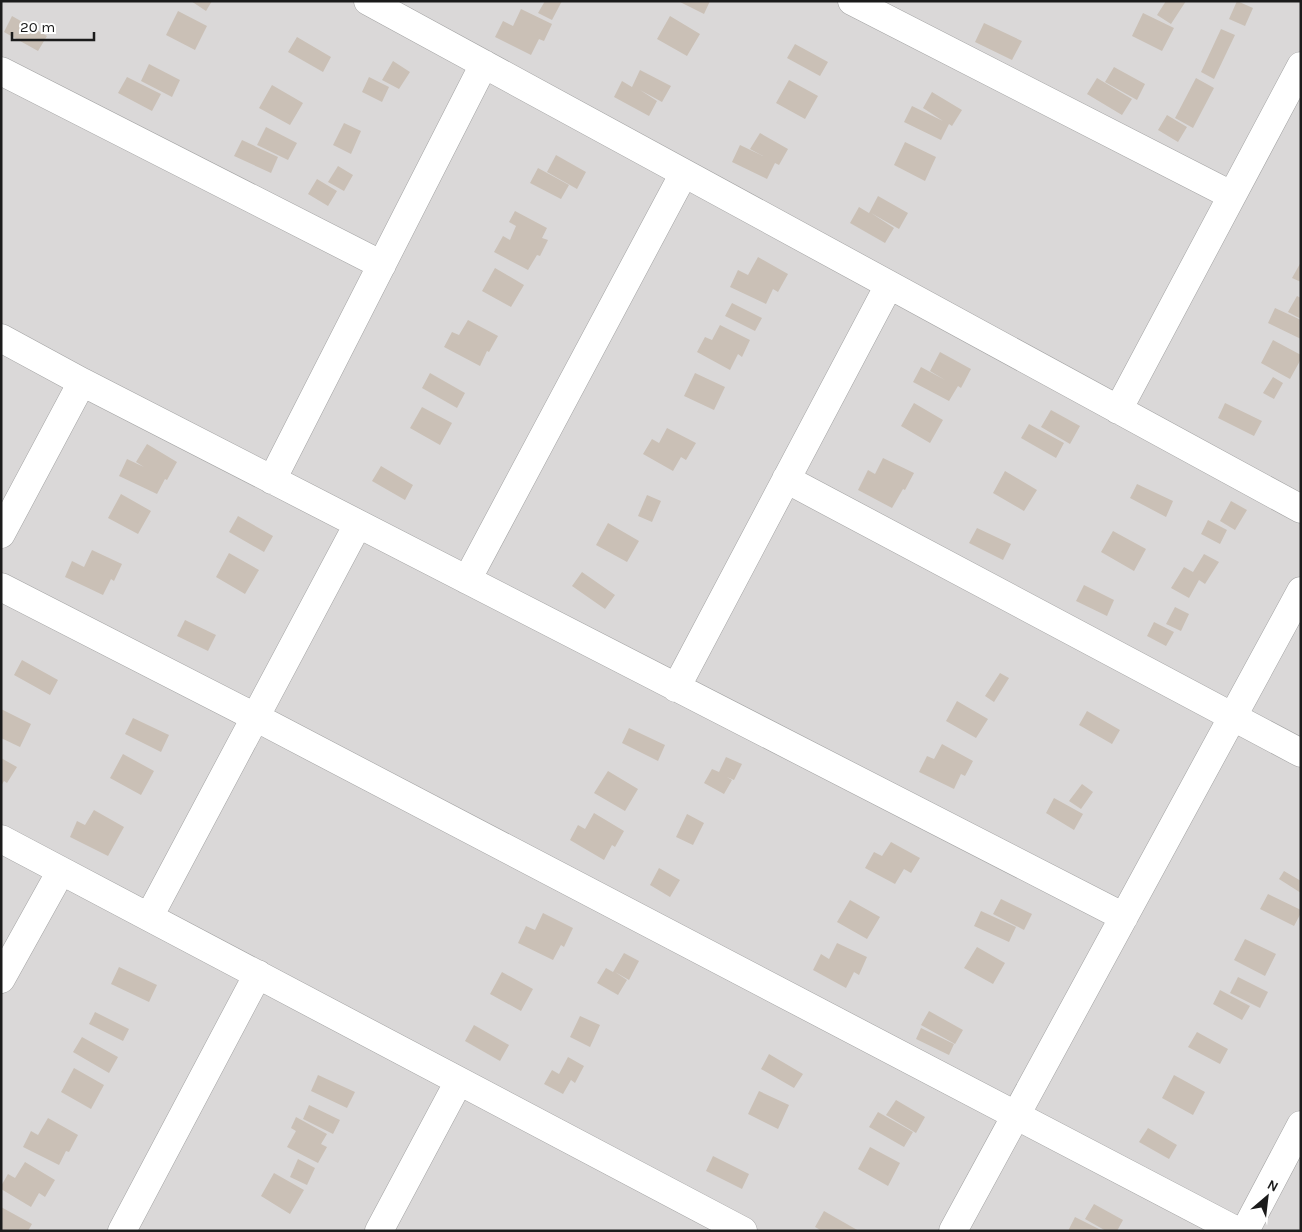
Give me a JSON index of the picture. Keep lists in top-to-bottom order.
{
  "scale_bar": "20 m",
  "north": "top right"
}
